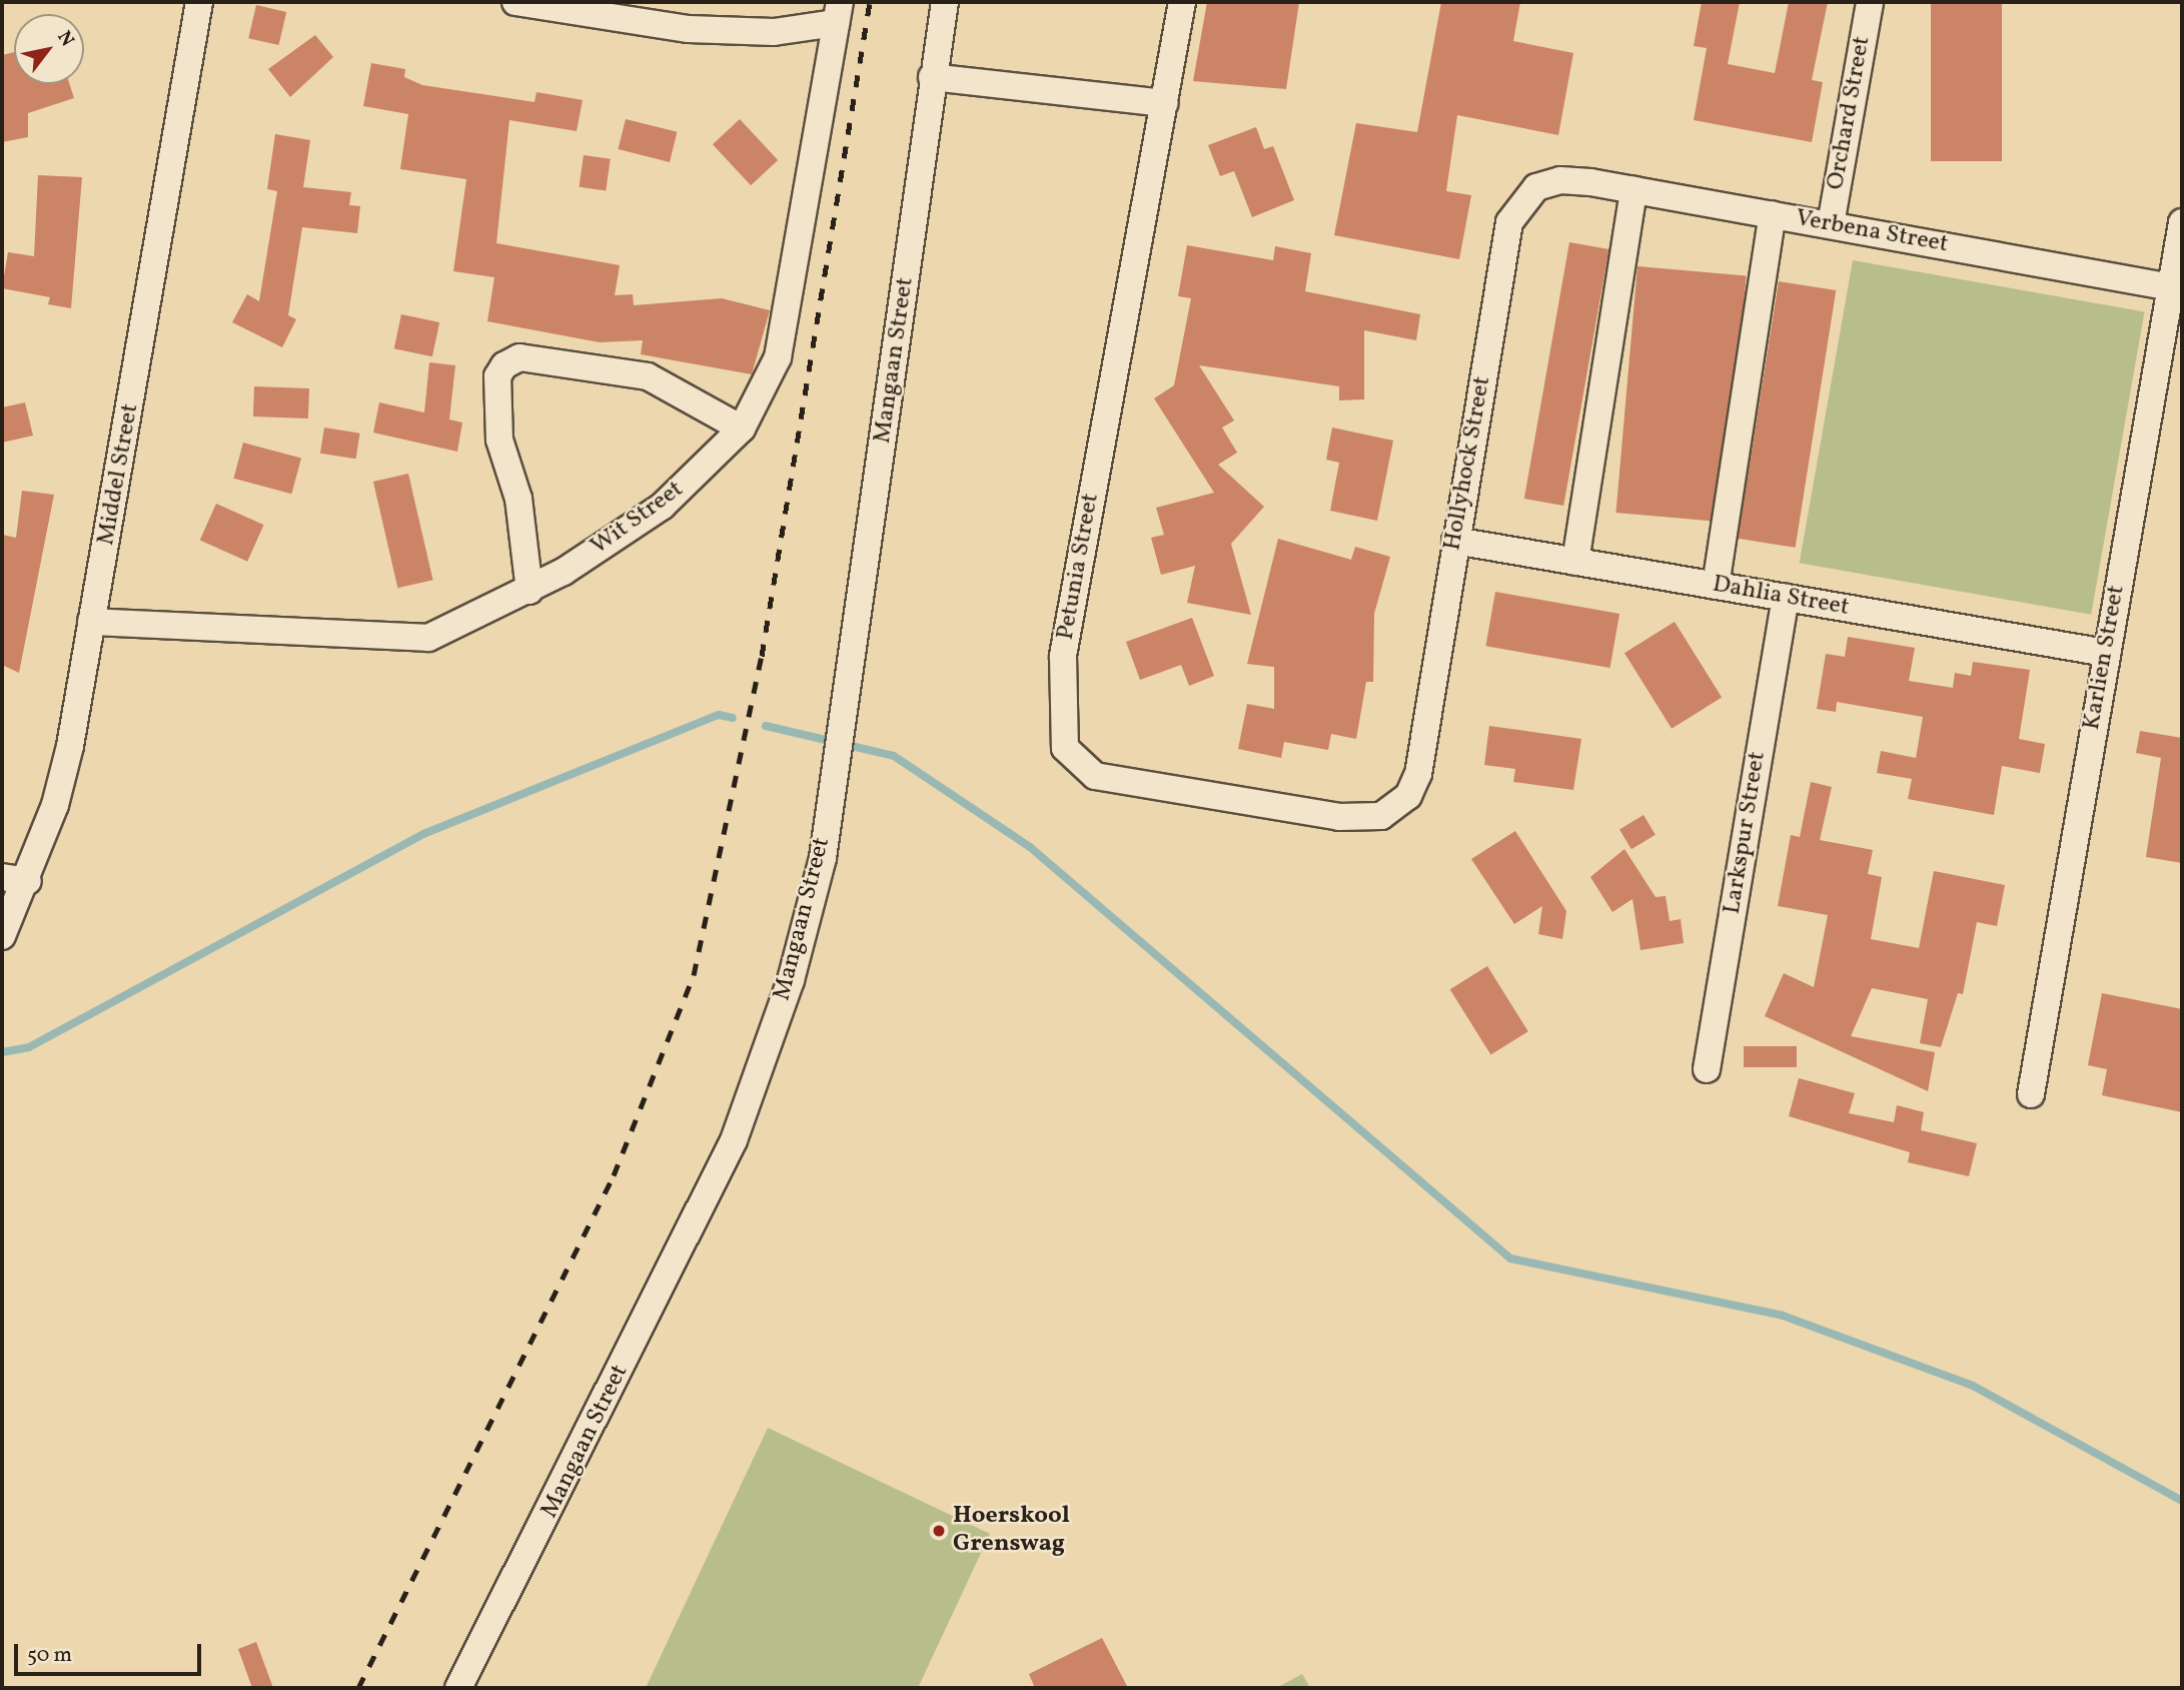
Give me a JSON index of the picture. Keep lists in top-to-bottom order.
{
  "streets": {
    "street": [
      "Orchard Street",
      "Verbena Street",
      "Mangaan Street",
      "Hollyhock Street",
      "Middel Street",
      "Wit Street",
      "Petunia Street",
      "Dahlia Street",
      "Karlien Street",
      "Larkspur Street"
    ]
  },
  "crossings": [
    ["Orchard Street", "Verbena Street"],
    ["Verbena Street", "Hollyhock Street"],
    ["Verbena Street", "Karlien Street"],
    ["Hollyhock Street", "Petunia Street"],
    ["Hollyhock Street", "Dahlia Street"],
    ["Middel Street", "Wit Street"],
    ["Dahlia Street", "Karlien Street"],
    ["Dahlia Street", "Larkspur Street"]
  ],
  "places": ["Hoerskool Grenswag"],
  "scale_bar": "50 m",
  "north": "top right"
}
